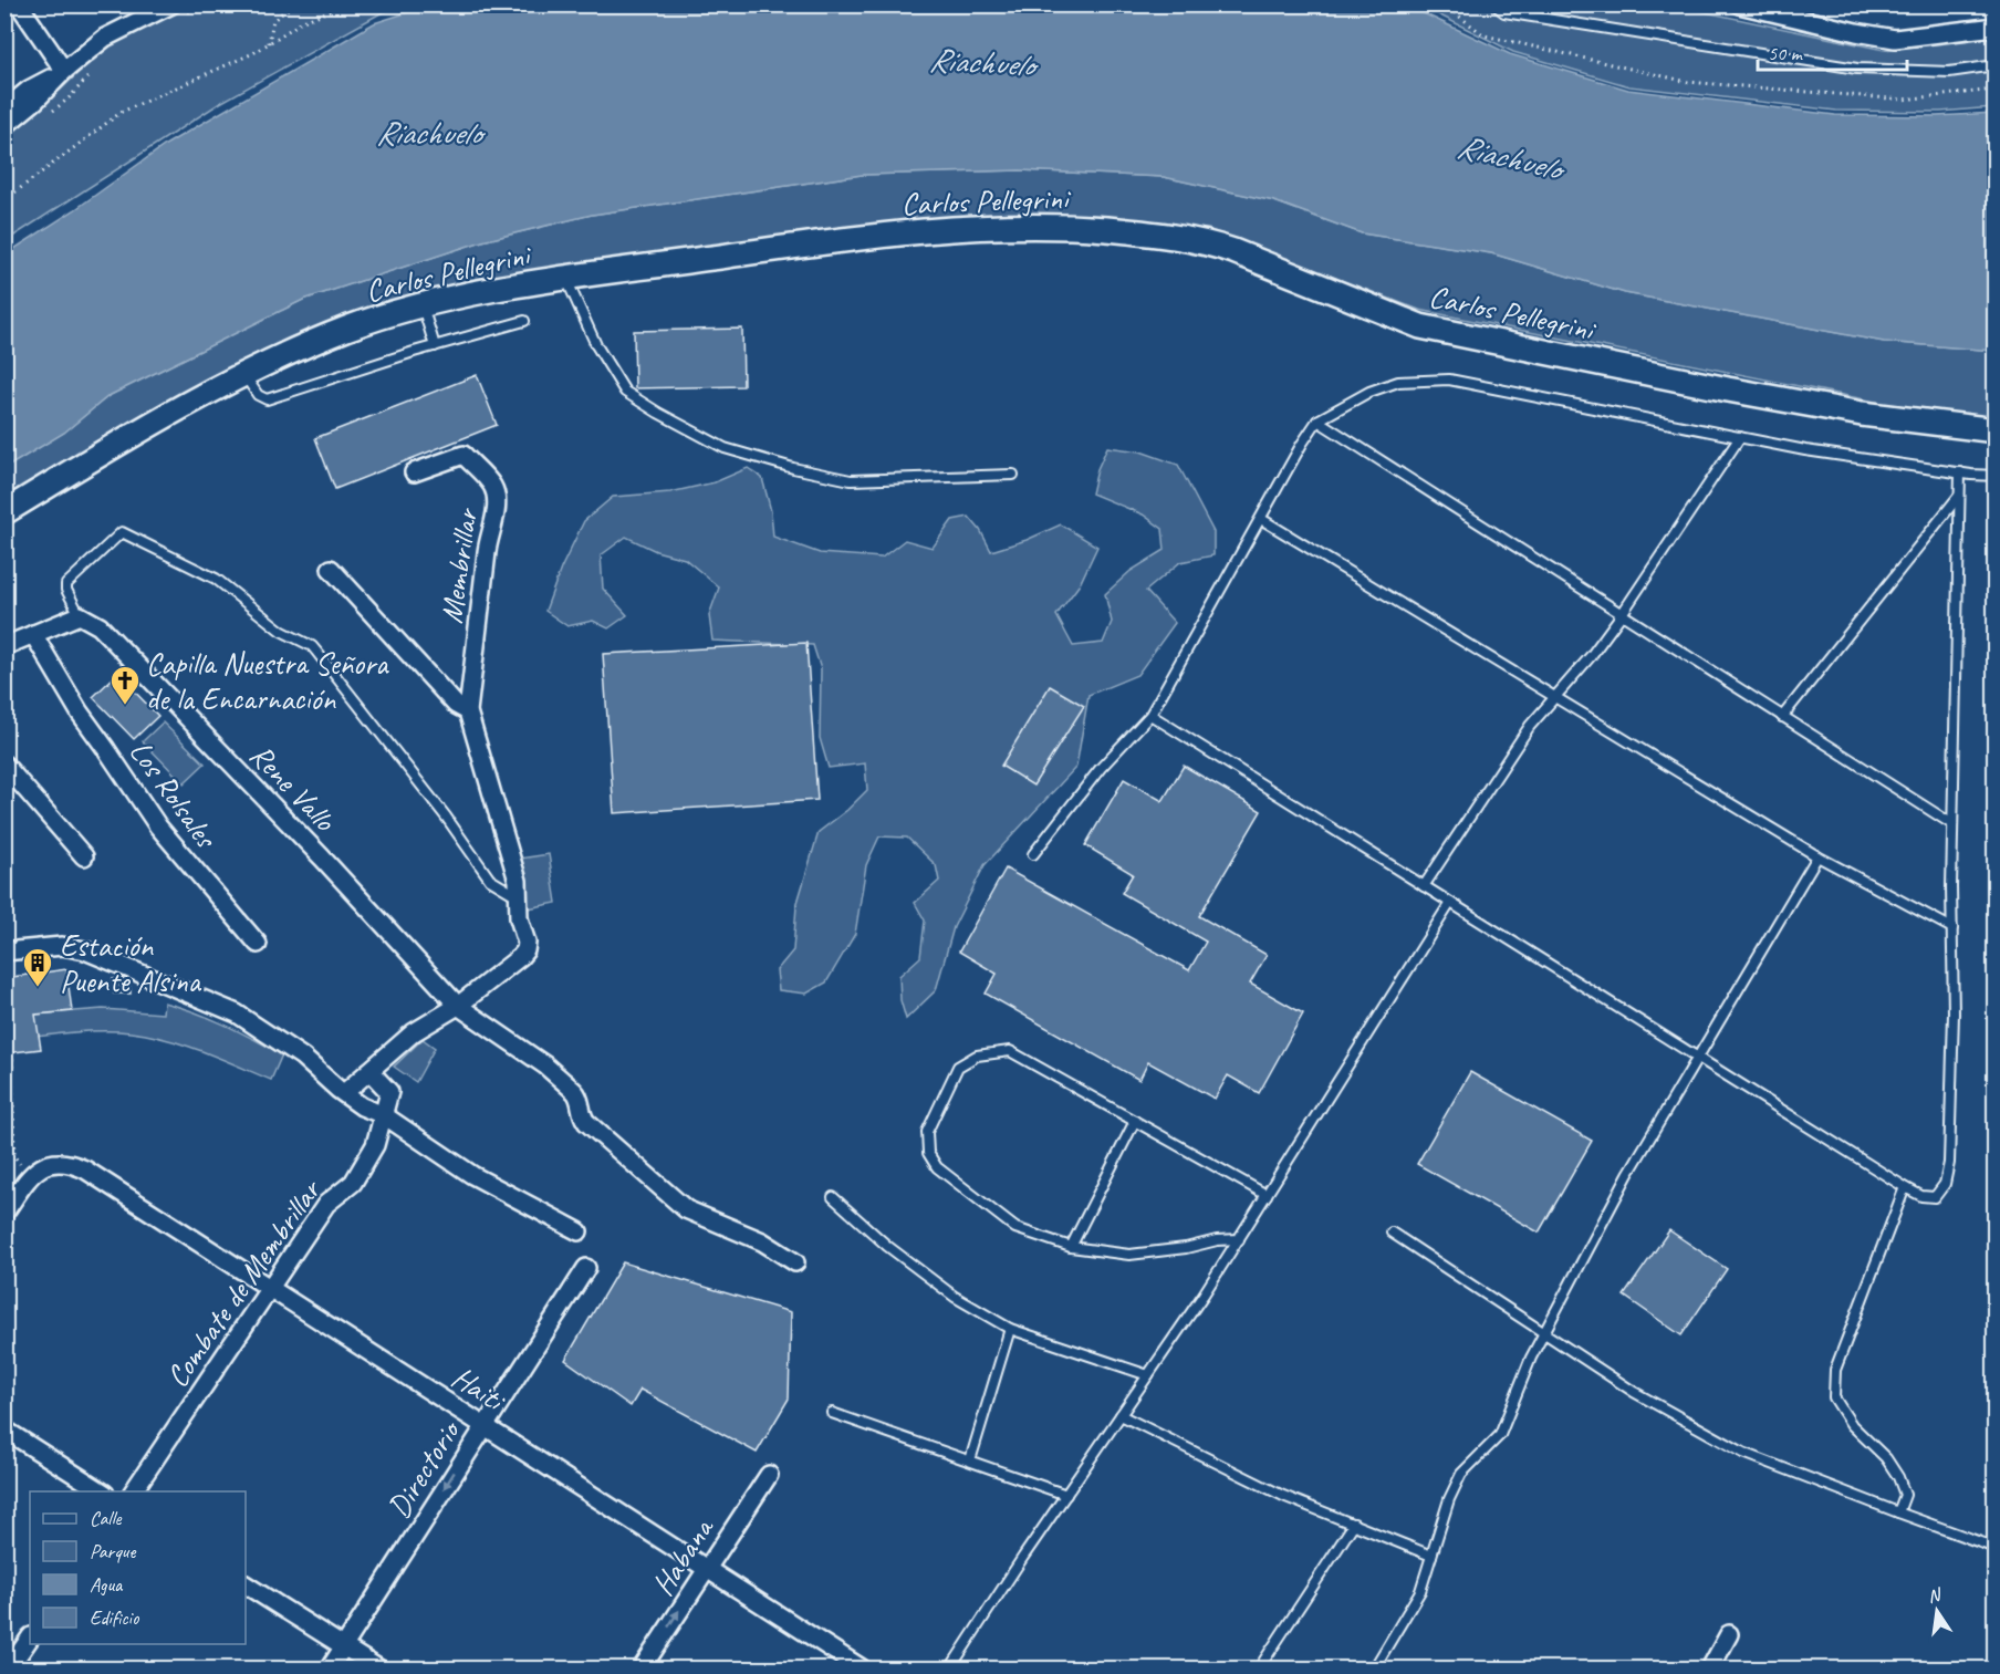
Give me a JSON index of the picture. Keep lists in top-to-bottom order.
{
  "streets": {
    "street": [
      "Carlos Pellegrini",
      "Membrillar",
      "Rene Vallo",
      "Los Rolsales",
      "Combate de Membrillar",
      "Haiti",
      "Directorio",
      "Habana"
    ]
  },
  "crossings": [
    ["Combate de Membrillar", "Haiti"],
    ["Haiti", "Directorio"],
    ["Haiti", "Habana"]
  ],
  "one_way": ["Directorio", "Habana"],
  "water": ["Riachuelo"],
  "places": {
    "church": ["Capilla Nuestra Señora de la Encarnación"],
    "building": ["Estación Puente Alsina"]
  },
  "legend": [
    "Calle",
    "Parque",
    "Agua",
    "Edificio"
  ],
  "scale_bar": "50 m",
  "north": "top"
}
